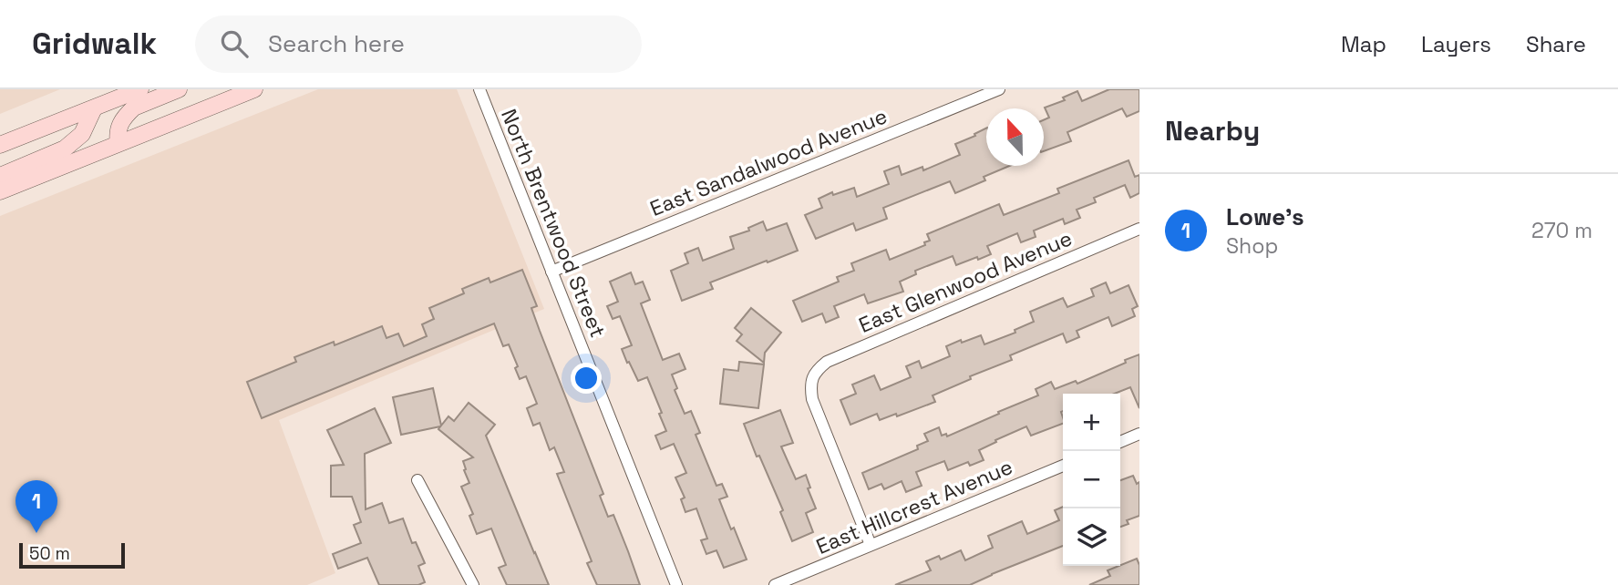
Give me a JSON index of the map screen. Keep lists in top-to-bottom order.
{
  "streets": {
    "street": [
      "East Sandalwood Avenue",
      "North Brentwood Street",
      "East Glenwood Avenue",
      "East Hillcrest Avenue"
    ]
  },
  "crossings": [
    ["East Sandalwood Avenue", "North Brentwood Street"],
    ["East Glenwood Avenue", "East Hillcrest Avenue"]
  ],
  "scale_bar": "50 m",
  "north": "top",
  "page": {
    "header": "Gridwalk",
    "search": "Search here",
    "nav": ["Map", "Layers", "Share"],
    "heading": "Nearby",
    "list": [
      {
        "mark": "1",
        "name": "Lowe's",
        "note": "Shop",
        "value": "270 m"
      }
    ],
    "map_buttons": ["+", "−"],
    "pins": "1",
    "scale": "50 m"
  }
}
